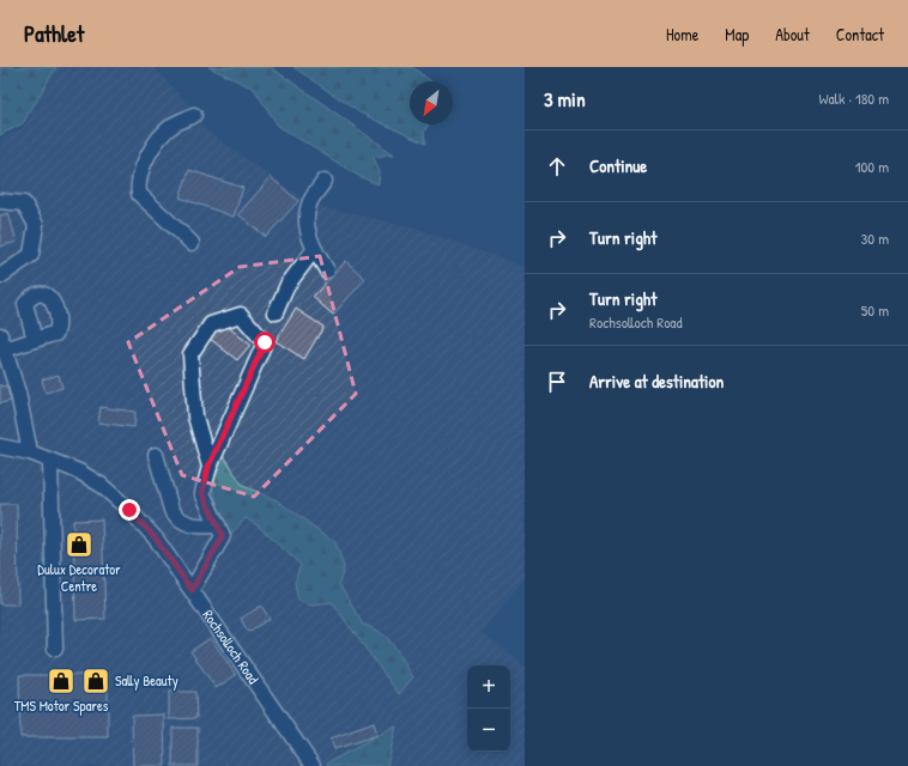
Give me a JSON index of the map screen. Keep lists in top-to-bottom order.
{
  "streets": {
    "street": ["Rochsolloch Road"]
  },
  "places": {
    "shop": ["Dulux Decorator Centre", "TMS Motor Spares", "Sally Beauty"]
  },
  "north": "bottom left",
  "page": {
    "header": "Pathlet",
    "nav": [
      "Home",
      "Map",
      "About",
      "Contact"
    ],
    "heading": ["3 min", "Walk · 180 m"],
    "list": [
      ["Continue", "100 m"],
      ["Turn right", "30 m"],
      ["Turn right", "Rochsolloch Road", "50 m"],
      "Arrive at destination"
    ],
    "map_buttons": ["+", "−"]
  }
}
